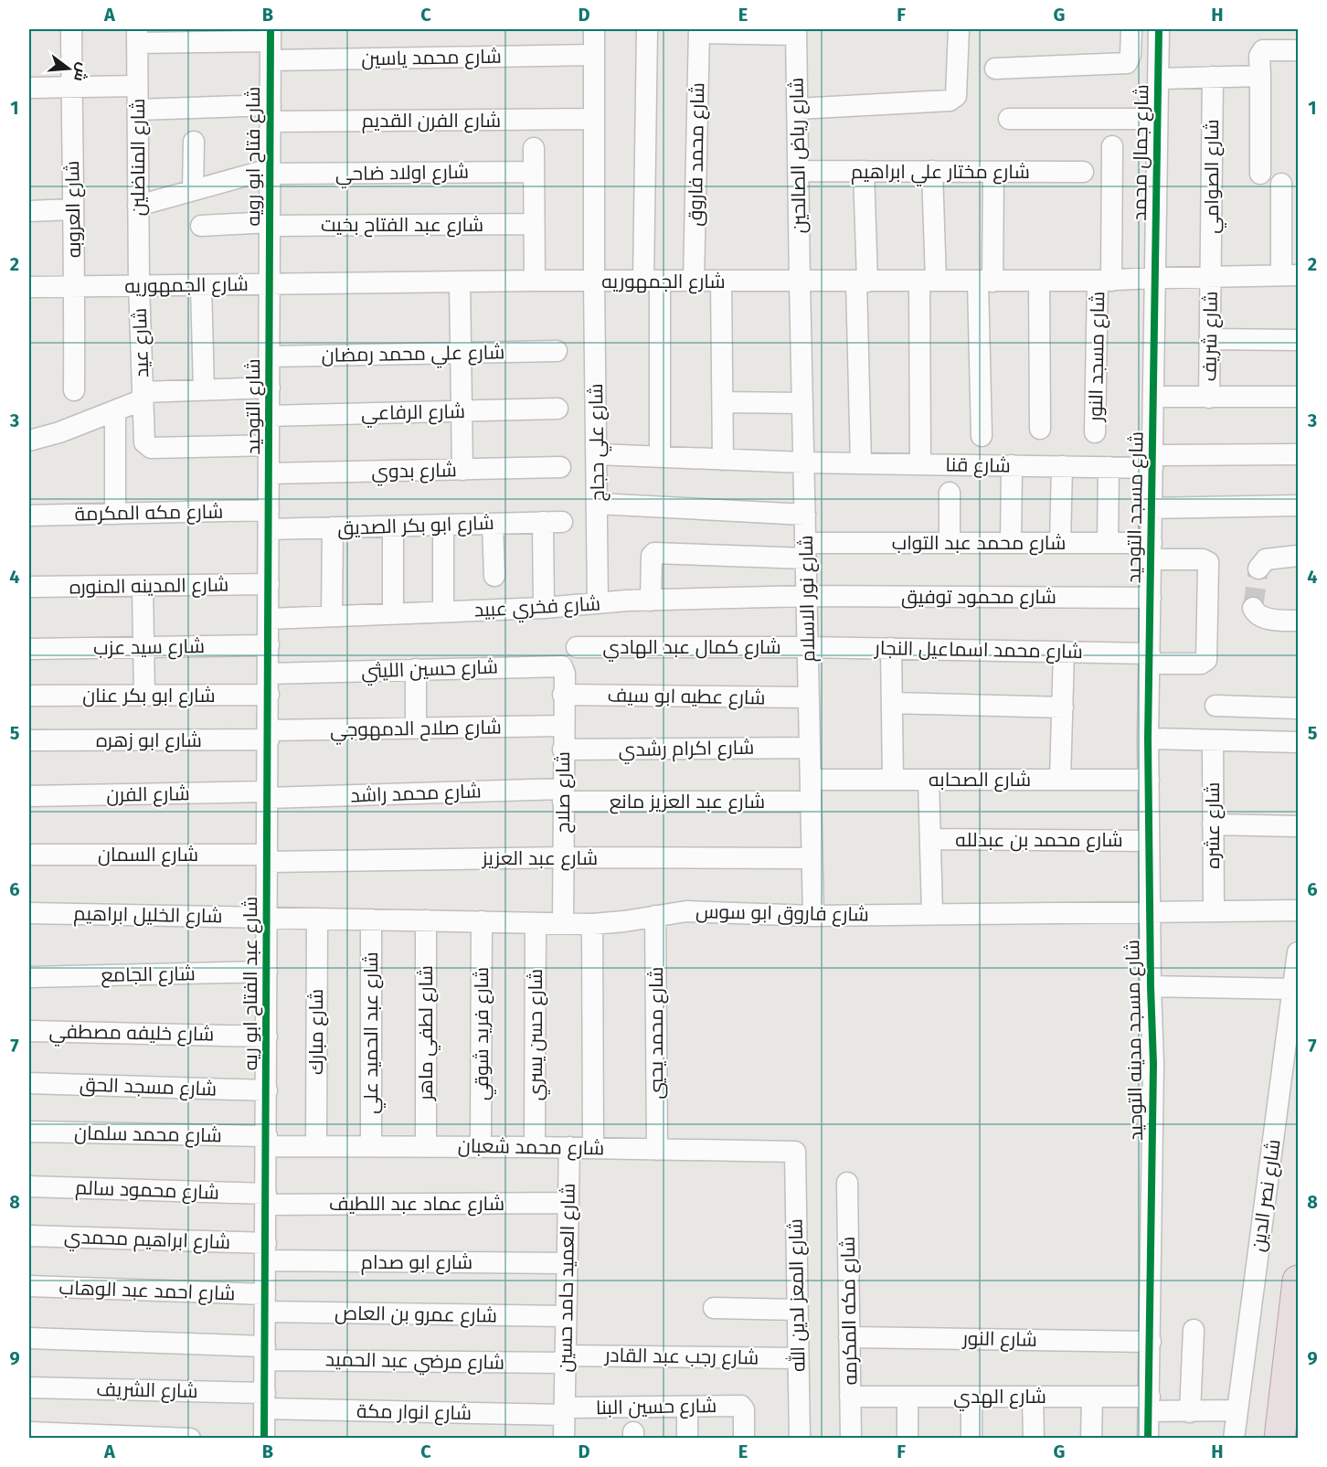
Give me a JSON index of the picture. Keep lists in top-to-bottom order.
{
  "streets": {
    "street": [
      "شارع محمد ياسين",
      "شارع الفرن القديم",
      "شارع جمال محمد",
      "شارع محمد فاروق",
      "شارع رياض الصالحين",
      "شارع فتاح ابو رويه",
      "شارع المناضلين",
      "شارع مختار علي ابراهيم",
      "شارع اولاد ضاحي",
      "شارع الصوامي",
      "شارع العروبه",
      "شارع عبد الفتاح بخيت",
      "شارع الجمهوريه",
      "شارع شريف",
      "شارع عيد",
      "شارع علي محمد رمضان",
      "شارع مسجد النور",
      "شارع التوحيد",
      "شارع الرفاعي",
      "شارع علي حجاج",
      "شارع قنا",
      "شارع بدوي",
      "شارع مسجد التوحيد",
      "شارع مكه المكرمة",
      "شارع ابو بكر الصديق",
      "شارع محمد عبد التواب",
      "شارع المدينه المنوره",
      "شارع محمود توفيق",
      "شارع نور الاسلام",
      "شارع فخري عبيد",
      "شارع سيد عزب",
      "شارع كمال عبد الهادي",
      "شارع محمد اسماعيل النجار",
      "شارع حسين الليثي",
      "شارع ابو بكر عنان",
      "شارع عطيه ابو سيف",
      "شارع صلاح الدمهوجي",
      "شارع ابو زهره",
      "شارع اكرام رشدي",
      "شارع الصحابه",
      "شارع صلاح",
      "شارع محمد راشد",
      "شارع الفرن",
      "شارع عبد العزيز مانع",
      "شارع عشره",
      "شارع محمد بن عبدلله",
      "شارع السمان",
      "شارع عبد العزيز",
      "شارع فاروق ابو سوس",
      "شارع الخليل ابراهيم",
      "شارع الجامع",
      "شارع عبد الفتاح ابو ريه",
      "شارع مبارك",
      "شارع خليفه مصطفي",
      "شارع عبد الحميد علي",
      "شارع لطفي ماهر",
      "شارع محمد يحيي",
      "شارع فريد شوقي",
      "شارع حسن يسري",
      "شارع مسجد مدينه التوحيد",
      "شارع مسجد الحق",
      "شارع محمد سلمان",
      "شارع محمد شعبان",
      "شارع محمود سالم",
      "شارع نصر الدين",
      "شارع عماد عبد اللطيف",
      "شارع ابراهيم محمدي",
      "شارع ابو صدام",
      "شارع العميد حامد حسين",
      "شارع احمد عبد الوهاب",
      "شارع المعز لدين الله",
      "شارع مكه المكرمه",
      "شارع عمرو بن العاص",
      "شارع النور",
      "شارع رجب عبد القادر",
      "شارع مرضي عبد الحميد",
      "شارع الشريف",
      "شارع الهدي",
      "شارع حسين البنا",
      "شارع انوار مكة"
    ]
  },
  "crossings": [
    ["شارع محمد ياسين", "شارع فتاح ابو رويه"],
    ["شارع محمد ياسين", "شارع المناضلين"],
    ["شارع محمد ياسين", "شارع علي حجاج"],
    ["شارع الفرن القديم", "شارع فتاح ابو رويه"],
    ["شارع الفرن القديم", "شارع المناضلين"],
    ["شارع الفرن القديم", "شارع علي حجاج"],
    ["شارع جمال محمد", "شارع الجمهوريه"],
    ["شارع جمال محمد", "شارع مسجد التوحيد"],
    ["شارع محمد فاروق", "شارع الجمهوريه"],
    ["شارع رياض الصالحين", "شارع مختار علي ابراهيم"],
    ["شارع رياض الصالحين", "شارع الجمهوريه"],
    ["شارع رياض الصالحين", "شارع نور الاسلام"],
    ["شارع فتاح ابو رويه", "شارع اولاد ضاحي"],
    ["شارع فتاح ابو رويه", "شارع عبد الفتاح بخيت"],
    ["شارع فتاح ابو رويه", "شارع الجمهوريه"],
    ["شارع فتاح ابو رويه", "شارع التوحيد"],
    ["شارع المناضلين", "شارع اولاد ضاحي"],
    ["شارع المناضلين", "شارع الجمهوريه"],
    ["شارع المناضلين", "شارع عيد"],
    ["شارع الصوامي", "شارع الجمهوريه"],
    ["شارع الصوامي", "شارع شريف"],
    ["شارع العروبه", "شارع الجمهوريه"],
    ["شارع الجمهوريه", "شارع شريف"],
    ["شارع الجمهوريه", "شارع عيد"],
    ["شارع الجمهوريه", "شارع مسجد النور"],
    ["شارع الجمهوريه", "شارع التوحيد"],
    ["شارع الجمهوريه", "شارع علي حجاج"],
    ["شارع الجمهوريه", "شارع مسجد التوحيد"],
    ["شارع الجمهوريه", "شارع نور الاسلام"],
    ["شارع عيد", "شارع التوحيد"],
    ["شارع علي محمد رمضان", "شارع التوحيد"],
    ["شارع التوحيد", "شارع الرفاعي"],
    ["شارع التوحيد", "شارع بدوي"],
    ["شارع التوحيد", "شارع مكه المكرمة"],
    ["شارع التوحيد", "شارع ابو بكر الصديق"],
    ["شارع التوحيد", "شارع عبد الفتاح ابو ريه"],
    ["شارع علي حجاج", "شارع فخري عبيد"],
    ["شارع قنا", "شارع مسجد التوحيد"],
    ["شارع قنا", "شارع نور الاسلام"],
    ["شارع مسجد التوحيد", "شارع محمد عبد التواب"],
    ["شارع مسجد التوحيد", "شارع محمود توفيق"],
    ["شارع مسجد التوحيد", "شارع محمد اسماعيل النجار"],
    ["شارع مسجد التوحيد", "شارع مسجد مدينه التوحيد"],
    ["شارع مكه المكرمة", "شارع ابو بكر الصديق"],
    ["شارع مكه المكرمة", "شارع عبد الفتاح ابو ريه"],
    ["شارع ابو بكر الصديق", "شارع فخري عبيد"],
    ["شارع ابو بكر الصديق", "شارع عبد الفتاح ابو ريه"],
    ["شارع محمد عبد التواب", "شارع نور الاسلام"],
    ["شارع محمد عبد التواب", "شارع فخري عبيد"],
    ["شارع محمد عبد التواب", "شارع محمد اسماعيل النجار"],
    ["شارع المدينه المنوره", "شارع عبد الفتاح ابو ريه"],
    ["شارع محمود توفيق", "شارع نور الاسلام"],
    ["شارع محمود توفيق", "شارع فخري عبيد"],
    ["شارع نور الاسلام", "شارع فخري عبيد"],
    ["شارع نور الاسلام", "شارع كمال عبد الهادي"],
    ["شارع نور الاسلام", "شارع محمد اسماعيل النجار"],
    ["شارع نور الاسلام", "شارع عطيه ابو سيف"],
    ["شارع نور الاسلام", "شارع اكرام رشدي"],
    ["شارع نور الاسلام", "شارع الصحابه"],
    ["شارع نور الاسلام", "شارع عبد العزيز مانع"],
    ["شارع نور الاسلام", "شارع عبد العزيز"],
    ["شارع نور الاسلام", "شارع فاروق ابو سوس"],
    ["شارع فخري عبيد", "شارع عبد الفتاح ابو ريه"],
    ["شارع سيد عزب", "شارع عبد الفتاح ابو ريه"],
    ["شارع كمال عبد الهادي", "شارع محمد اسماعيل النجار"],
    ["شارع حسين الليثي", "شارع عطيه ابو سيف"],
    ["شارع حسين الليثي", "شارع صلاح"],
    ["شارع حسين الليثي", "شارع عبد الفتاح ابو ريه"],
    ["شارع ابو بكر عنان", "شارع عبد الفتاح ابو ريه"],
    ["شارع عطيه ابو سيف", "شارع صلاح"],
    ["شارع صلاح الدمهوجي", "شارع ابو زهره"],
    ["شارع صلاح الدمهوجي", "شارع صلاح"],
    ["شارع صلاح الدمهوجي", "شارع عبد الفتاح ابو ريه"],
    ["شارع ابو زهره", "شارع عبد الفتاح ابو ريه"],
    ["شارع اكرام رشدي", "شارع صلاح"],
    ["شارع الصحابه", "شارع مسجد مدينه التوحيد"],
    ["شارع صلاح", "شارع محمد راشد"],
    ["شارع صلاح", "شارع عبد العزيز مانع"],
    ["شارع صلاح", "شارع عبد العزيز"],
    ["شارع صلاح", "شارع فاروق ابو سوس"],
    ["شارع محمد راشد", "شارع الفرن"],
    ["شارع محمد راشد", "شارع عبد العزيز مانع"],
    ["شارع محمد راشد", "شارع عبد الفتاح ابو ريه"],
    ["شارع الفرن", "شارع عبد الفتاح ابو ريه"],
    ["شارع عشره", "شارع فاروق ابو سوس"],
    ["شارع محمد بن عبدلله", "شارع مسجد مدينه التوحيد"],
    ["شارع السمان", "شارع عبد العزيز"],
    ["شارع السمان", "شارع عبد الفتاح ابو ريه"],
    ["شارع عبد العزيز", "شارع عبد الفتاح ابو ريه"],
    ["شارع فاروق ابو سوس", "شارع الخليل ابراهيم"],
    ["شارع فاروق ابو سوس", "شارع عبد الفتاح ابو ريه"],
    ["شارع فاروق ابو سوس", "شارع مبارك"],
    ["شارع فاروق ابو سوس", "شارع عبد الحميد علي"],
    ["شارع فاروق ابو سوس", "شارع لطفي ماهر"],
    ["شارع فاروق ابو سوس", "شارع محمد يحيي"],
    ["شارع فاروق ابو سوس", "شارع فريد شوقي"],
    ["شارع فاروق ابو سوس", "شارع حسن يسري"],
    ["شارع فاروق ابو سوس", "شارع مسجد مدينه التوحيد"],
    ["شارع الخليل ابراهيم", "شارع عبد الفتاح ابو ريه"],
    ["شارع الجامع", "شارع عبد الفتاح ابو ريه"],
    ["شارع عبد الفتاح ابو ريه", "شارع خليفه مصطفي"],
    ["شارع عبد الفتاح ابو ريه", "شارع مسجد الحق"],
    ["شارع عبد الفتاح ابو ريه", "شارع محمد سلمان"],
    ["شارع عبد الفتاح ابو ريه", "شارع محمد شعبان"],
    ["شارع عبد الفتاح ابو ريه", "شارع محمود سالم"],
    ["شارع عبد الفتاح ابو ريه", "شارع عماد عبد اللطيف"],
    ["شارع عبد الفتاح ابو ريه", "شارع ابراهيم محمدي"],
    ["شارع عبد الفتاح ابو ريه", "شارع ابو صدام"],
    ["شارع عبد الفتاح ابو ريه", "شارع احمد عبد الوهاب"],
    ["شارع عبد الفتاح ابو ريه", "شارع عمرو بن العاص"],
    ["شارع عبد الفتاح ابو ريه", "شارع مرضي عبد الحميد"],
    ["شارع عبد الفتاح ابو ريه", "شارع الشريف"],
    ["شارع عبد الفتاح ابو ريه", "شارع انوار مكة"],
    ["شارع مبارك", "شارع محمد شعبان"],
    ["شارع عبد الحميد علي", "شارع محمد شعبان"],
    ["شارع لطفي ماهر", "شارع محمد شعبان"],
    ["شارع محمد يحيي", "شارع محمد شعبان"],
    ["شارع فريد شوقي", "شارع محمد شعبان"],
    ["شارع حسن يسري", "شارع محمد شعبان"],
    ["شارع مسجد مدينه التوحيد", "شارع النور"],
    ["شارع مسجد مدينه التوحيد", "شارع الهدي"],
    ["شارع محمد سلمان", "شارع محمد شعبان"],
    ["شارع محمد شعبان", "شارع العميد حامد حسين"],
    ["شارع محمد شعبان", "شارع المعز لدين الله"],
    ["شارع محمود سالم", "شارع عماد عبد اللطيف"],
    ["شارع نصر الدين", "شارع الهدي"],
    ["شارع عماد عبد اللطيف", "شارع العميد حامد حسين"],
    ["شارع ابراهيم محمدي", "شارع ابو صدام"],
    ["شارع ابو صدام", "شارع العميد حامد حسين"],
    ["شارع العميد حامد حسين", "شارع عمرو بن العاص"],
    ["شارع العميد حامد حسين", "شارع رجب عبد القادر"],
    ["شارع العميد حامد حسين", "شارع مرضي عبد الحميد"],
    ["شارع العميد حامد حسين", "شارع حسين البنا"],
    ["شارع العميد حامد حسين", "شارع انوار مكة"],
    ["شارع احمد عبد الوهاب", "شارع عمرو بن العاص"],
    ["شارع المعز لدين الله", "شارع رجب عبد القادر"],
    ["شارع مكه المكرمه", "شارع النور"],
    ["شارع مكه المكرمه", "شارع الهدي"],
    ["شارع رجب عبد القادر", "شارع مرضي عبد الحميد"],
    ["شارع الشريف", "شارع انوار مكة"],
    ["شارع حسين البنا", "شارع انوار مكة"]
  ],
  "north": "right",
  "grid": {
    "columns": [
      "A",
      "B",
      "C",
      "D",
      "E",
      "F",
      "G",
      "H"
    ],
    "rows": [
      "1",
      "2",
      "3",
      "4",
      "5",
      "6",
      "7",
      "8",
      "9"
    ]
  }
}
